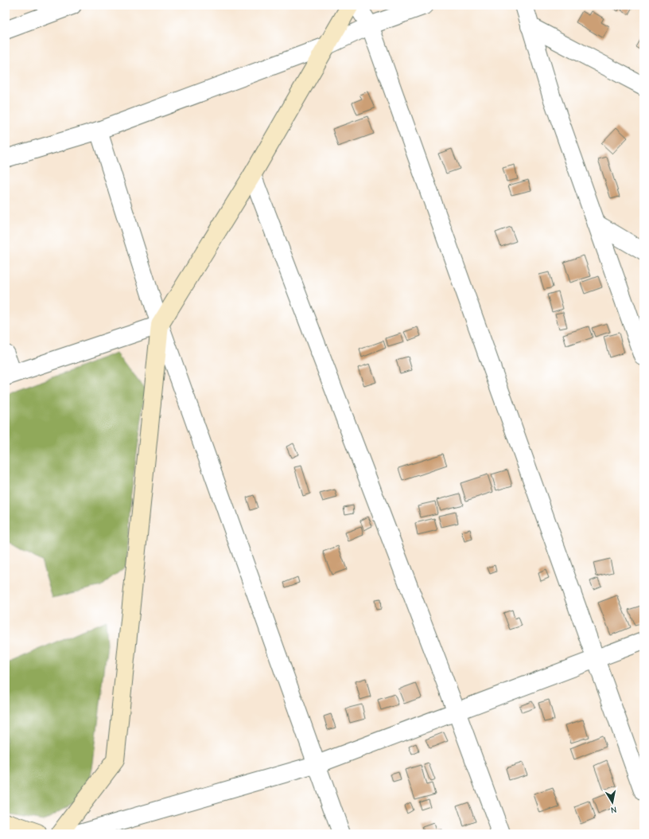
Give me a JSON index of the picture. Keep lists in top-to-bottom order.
{
  "north": "bottom"
}
